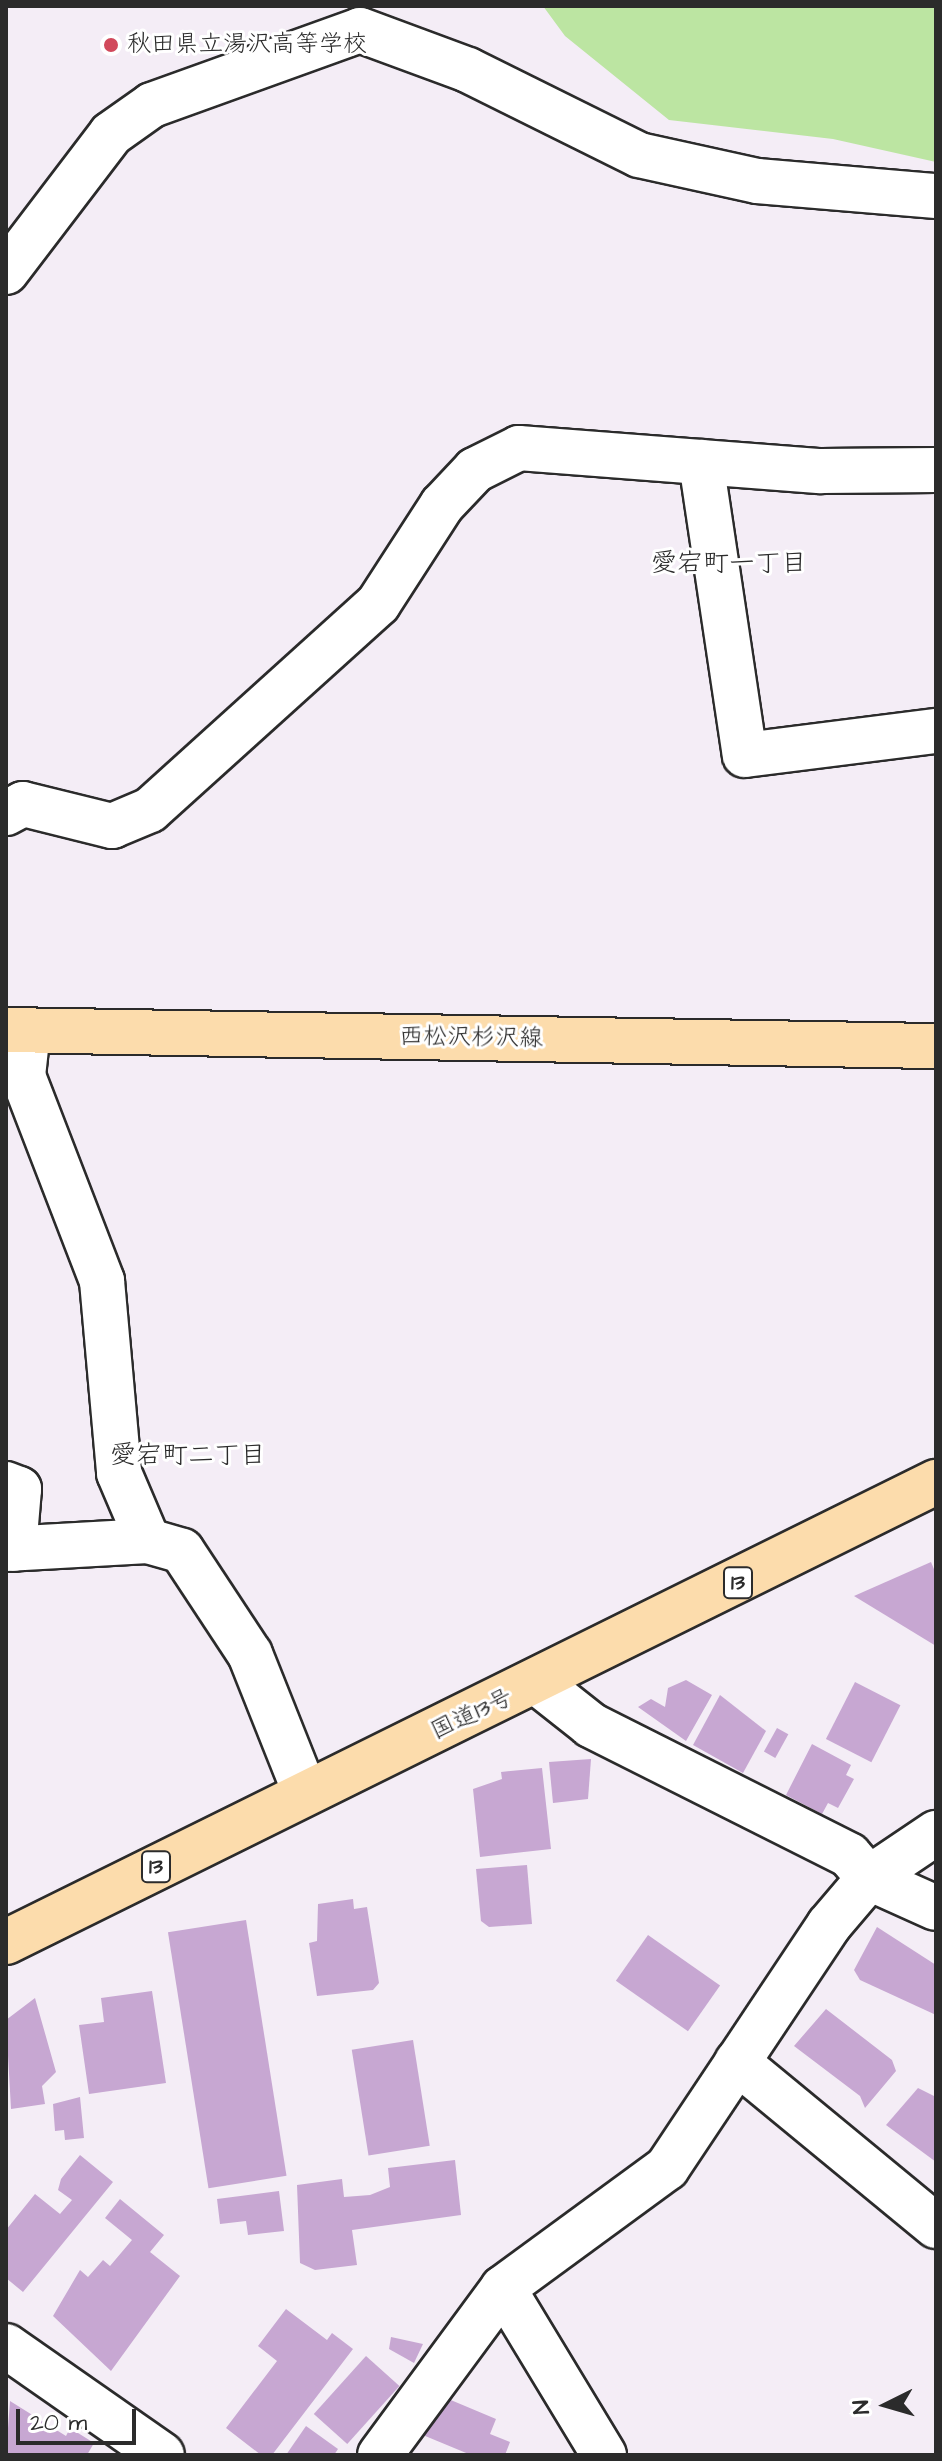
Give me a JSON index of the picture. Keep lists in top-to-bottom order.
{
  "streets": {
    "main road": ["西松沢杉沢線", "13", "国道13号"]
  },
  "districts": ["愛宕町一丁目", "愛宕町二丁目"],
  "places": ["秋田県立湯沢高等学校"],
  "scale_bar": "20 m",
  "north": "left"
}
